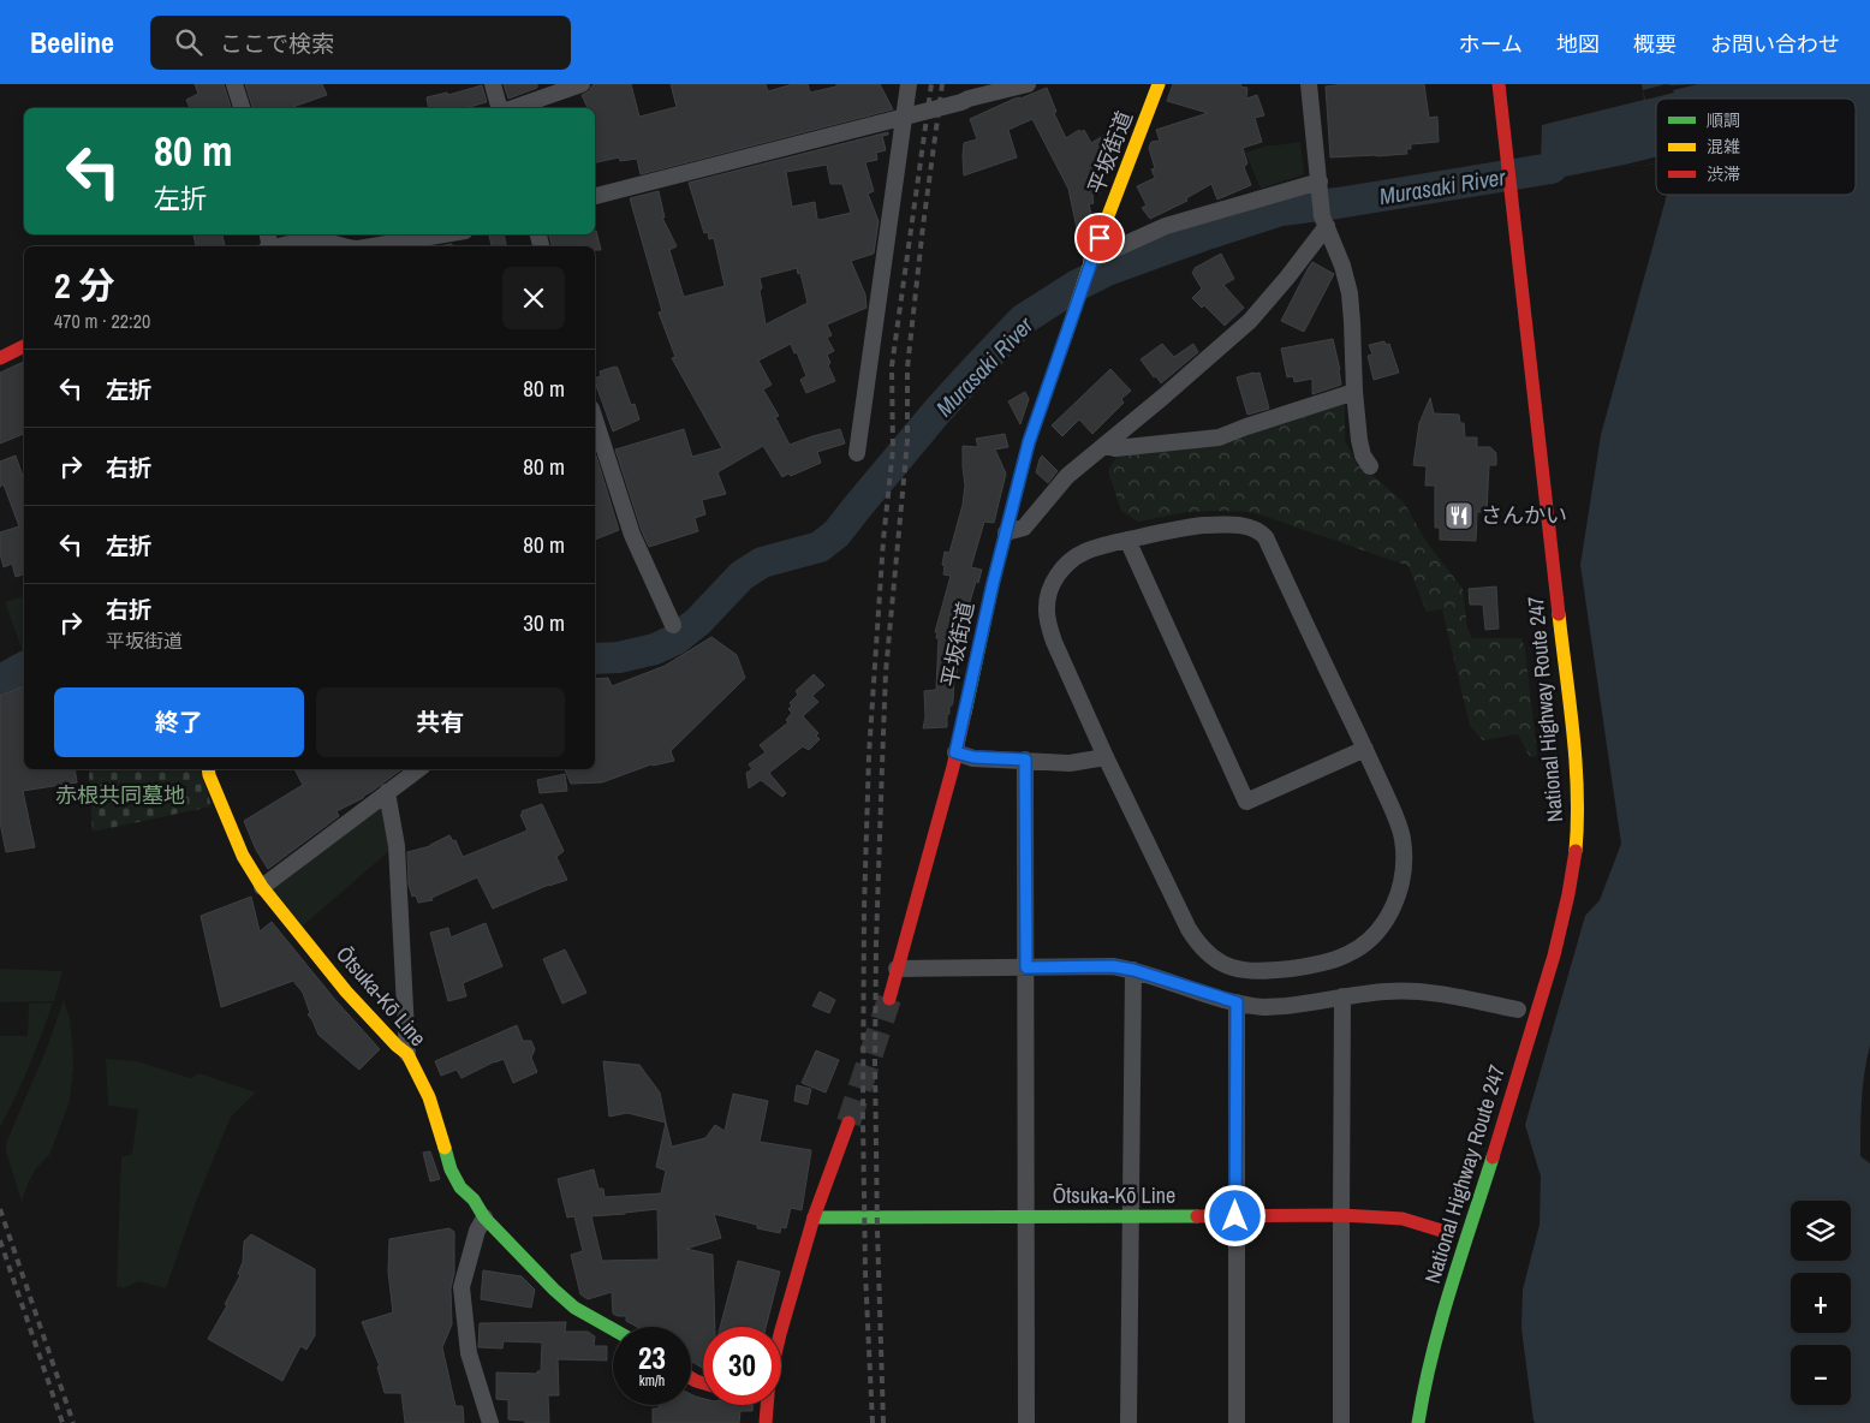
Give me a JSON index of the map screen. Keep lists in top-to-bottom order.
{
  "streets": {
    "main road": ["平坂街道", "National Highway Route 247", "Ōtsuka-Kō Line"]
  },
  "water": ["Murasaki River"],
  "parks": ["赤根共同墓地"],
  "places": {
    "restaurant": ["さんかい"]
  },
  "legend": ["順調", "混雑", "渋滞"],
  "page": {
    "header": "Beeline",
    "search": "ここで検索",
    "nav": [
      "ホーム",
      "地図",
      "概要",
      "お問い合わせ"
    ],
    "turn": ["80 m", "左折"],
    "heading": ["2 分", "470 m · 22:20"],
    "list": [
      {
        "name": "左折",
        "value": "80 m"
      },
      {
        "name": "右折",
        "value": "80 m"
      },
      {
        "name": "左折",
        "value": "80 m"
      },
      {
        "name": "右折",
        "note": "平坂街道",
        "value": "30 m"
      }
    ],
    "buttons": ["終了", "共有"],
    "map_buttons": ["+", "−"],
    "speed": "23 km/h",
    "limit": "30"
  }
}
